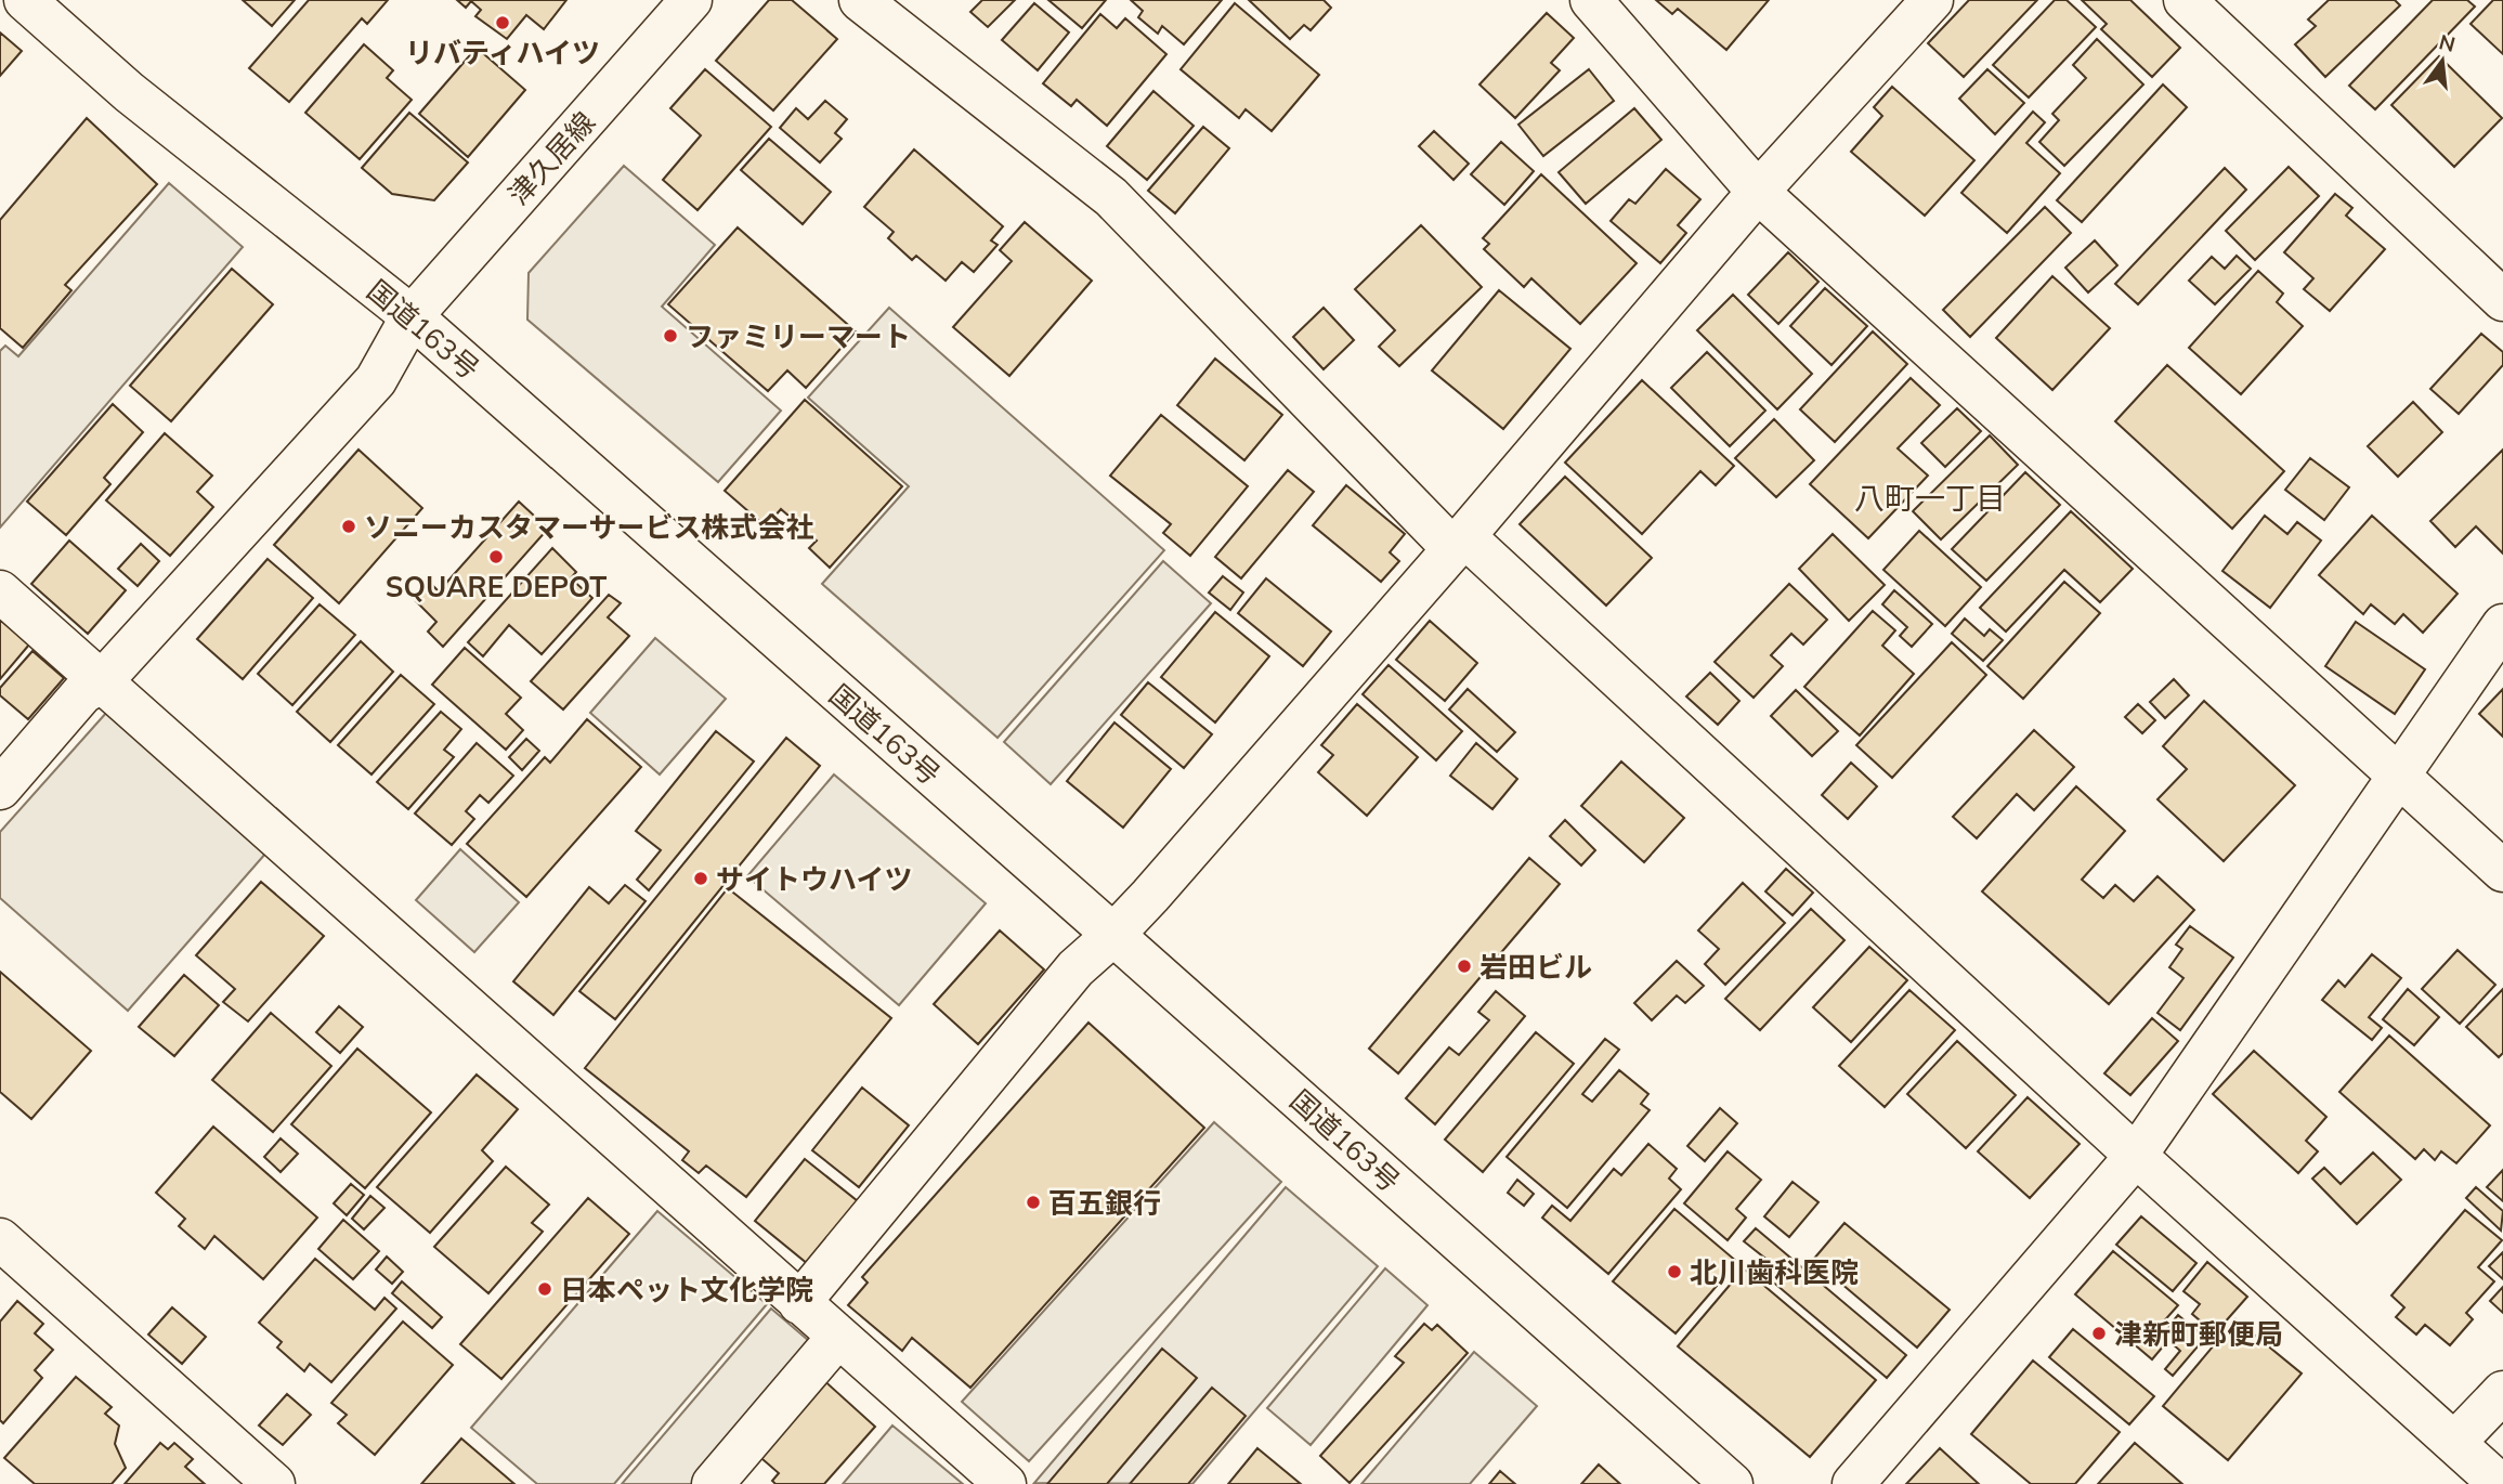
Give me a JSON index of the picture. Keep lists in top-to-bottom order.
{
  "streets": {
    "main road": ["津久居線", "国道163号"]
  },
  "crossings": [
    ["津久居線", "国道163号"]
  ],
  "districts": ["八町一丁目"],
  "places": [
    "リバティハイツ",
    "ファミリーマート",
    "ソニーカスタマーサービス株式会社",
    "SQUARE DEPOT",
    "サイトウハイツ",
    "岩田ビル",
    "百五銀行",
    "北川歯科医院",
    "日本ペット文化学院",
    "津新町郵便局"
  ],
  "north": "top"
}
